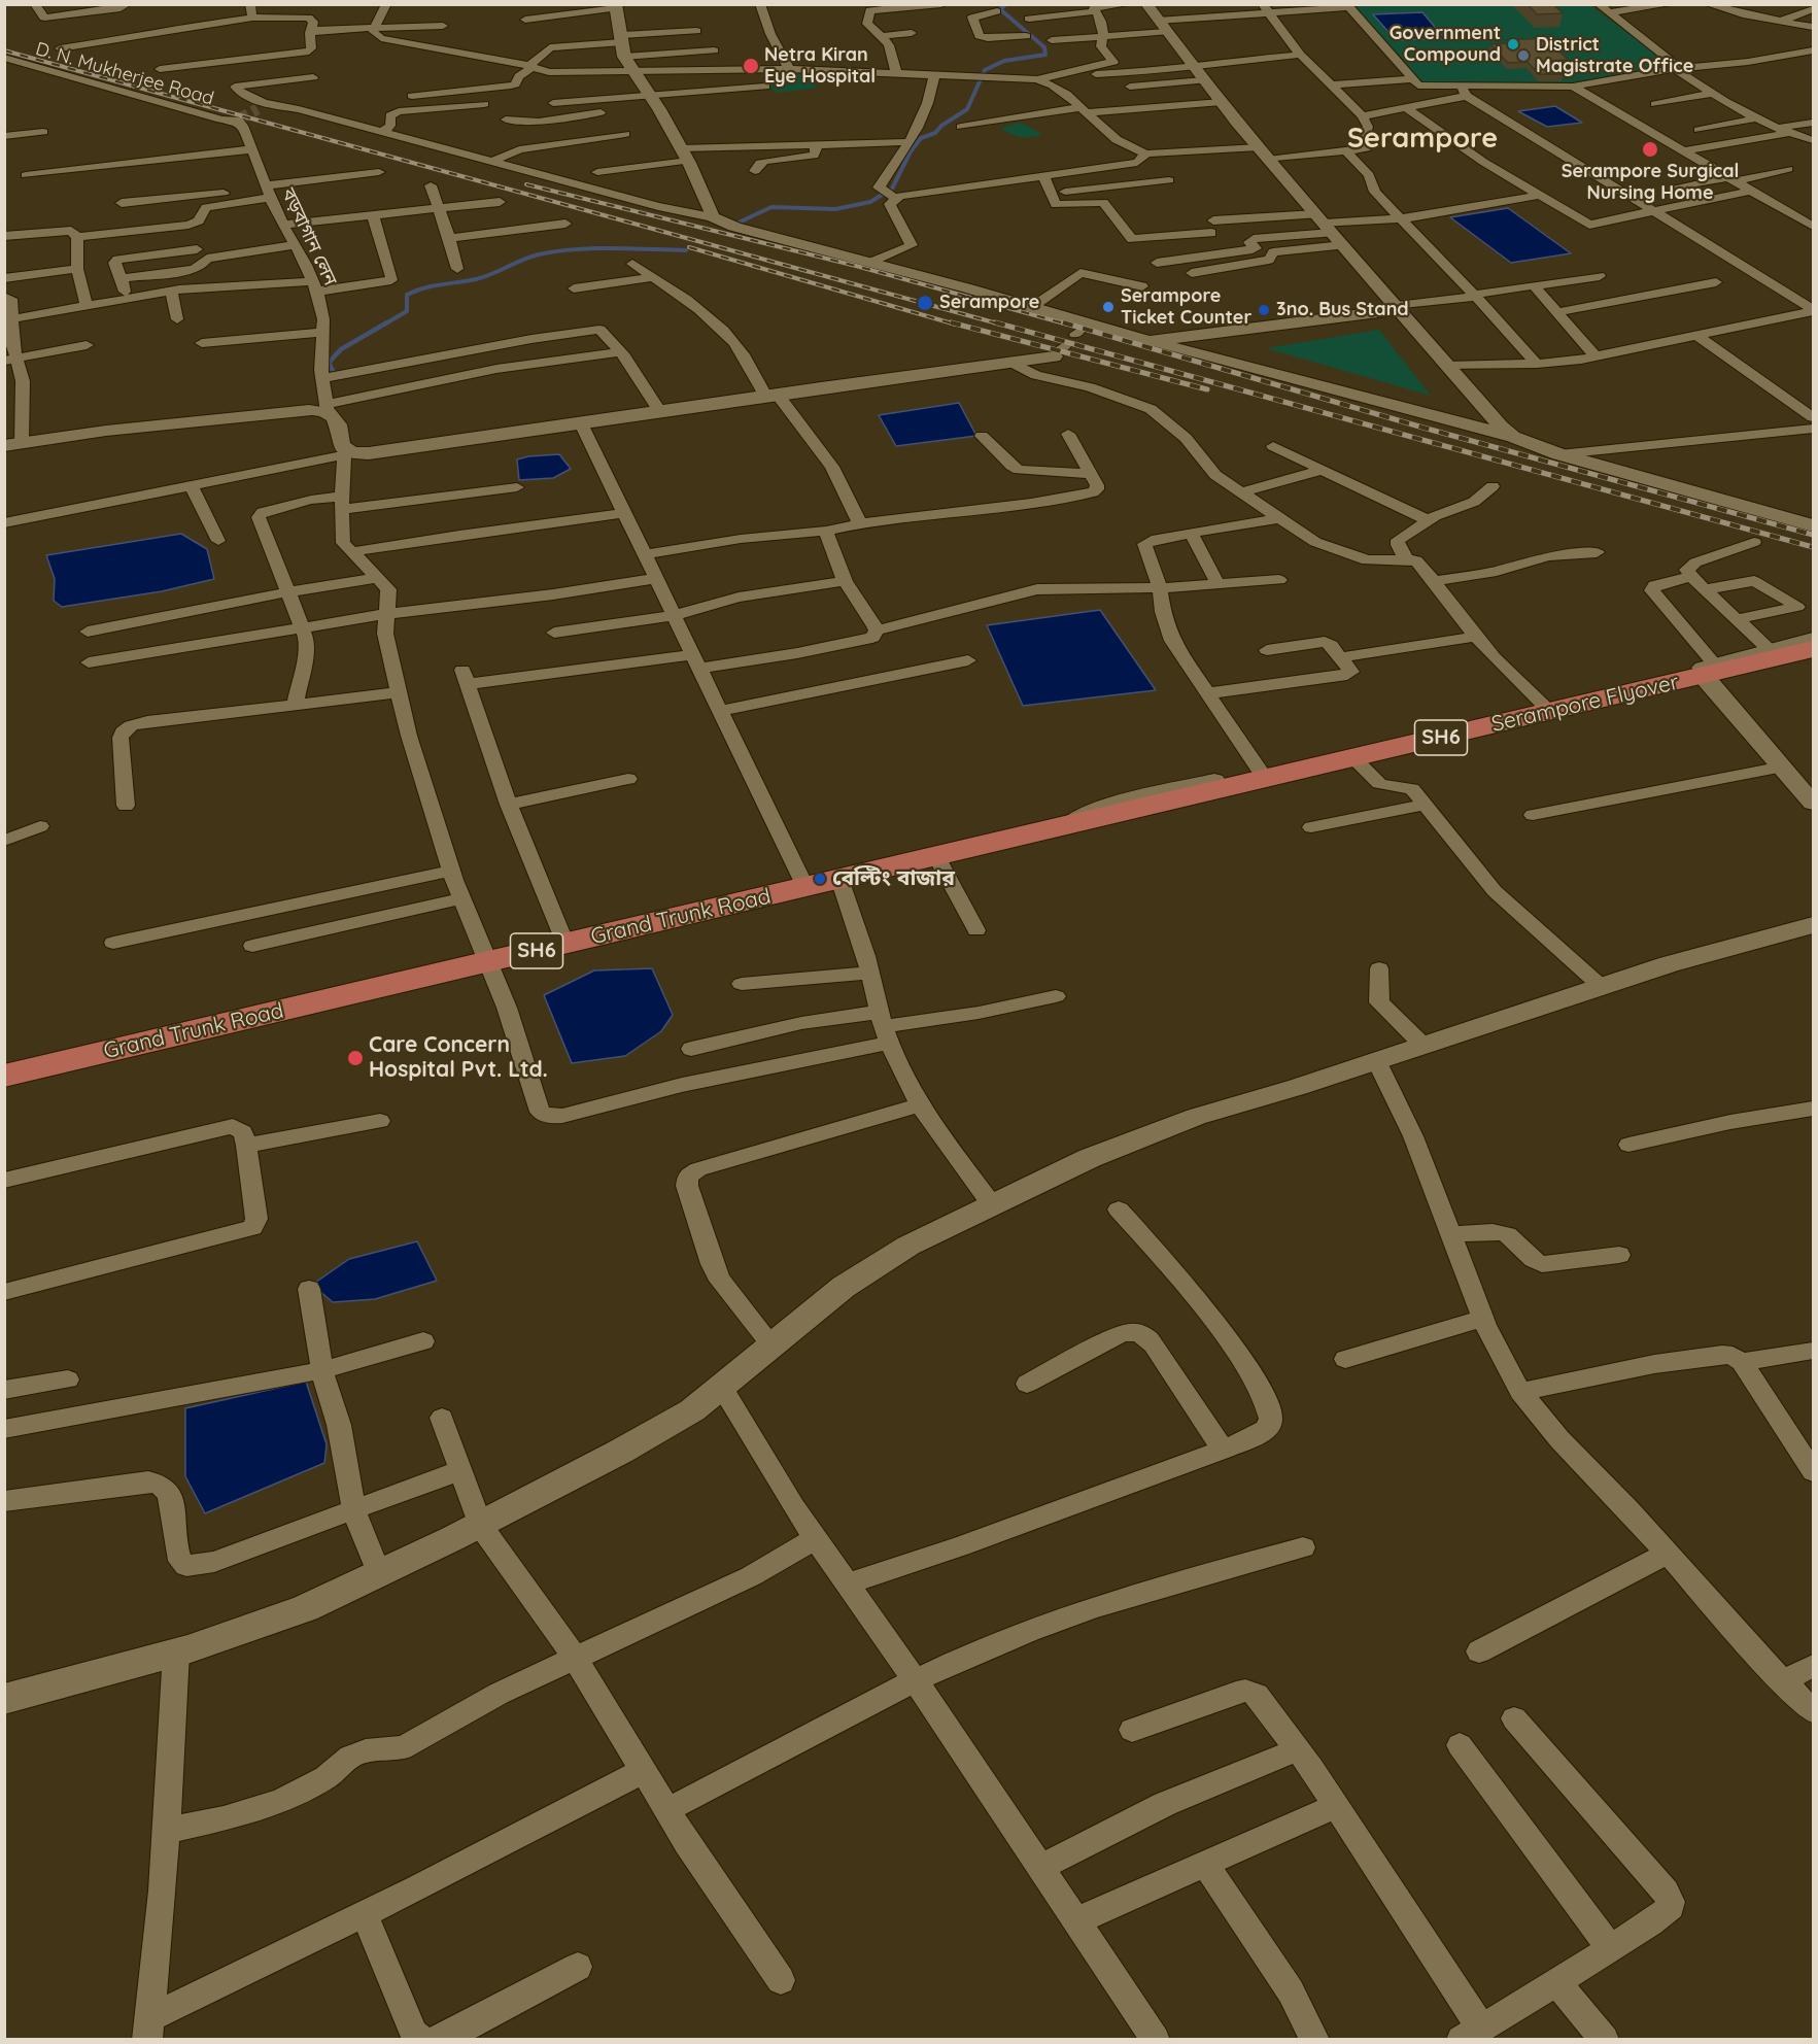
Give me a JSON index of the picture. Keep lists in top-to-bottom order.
{
  "streets": {
    "main road": ["Serampore Flyover", "SH6", "Grand Trunk Road"],
    "street": ["D. N. Mukherjee Road", "বড়বাগান লেন"]
  },
  "crossings": [
    ["D. N. Mukherjee Road", "বড়বাগান লেন"],
    ["Serampore Flyover", "Grand Trunk Road"]
  ],
  "districts": ["Serampore"],
  "places": [
    "Government Compound",
    "District Magistrate Office",
    "Netra Kiran Eye Hospital",
    "Serampore Surgical Nursing Home",
    "Serampore",
    "Serampore Ticket Counter",
    "3no. Bus Stand",
    "বেল্টিং বাজার",
    "Care Concern Hospital Pvt. Ltd."
  ]
}
